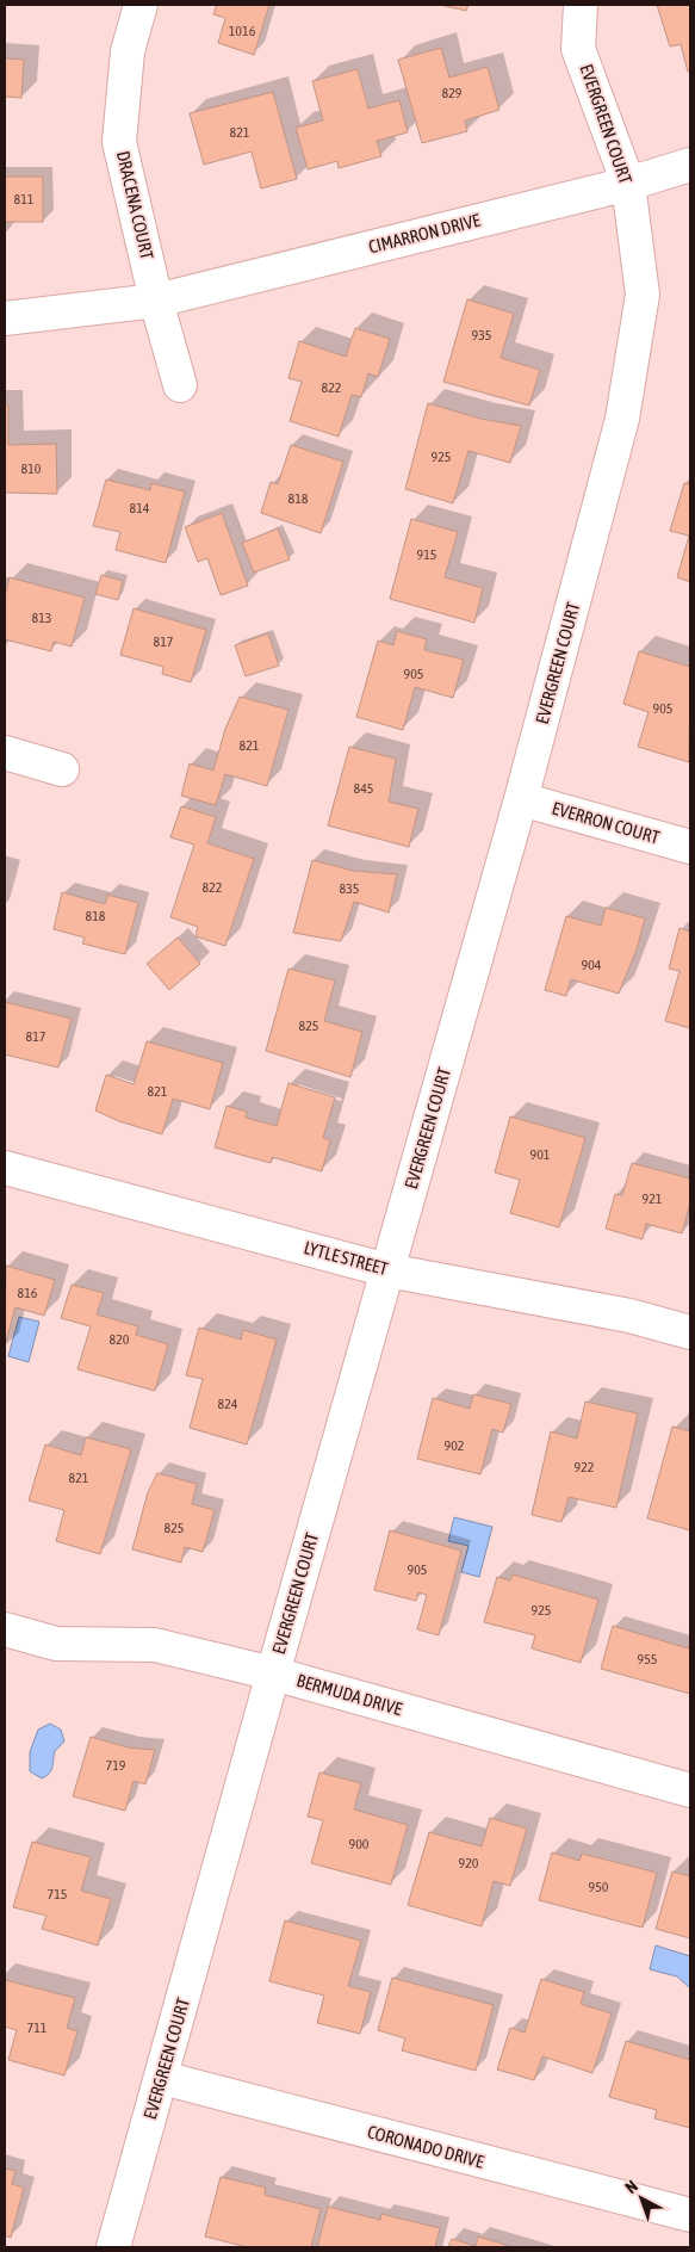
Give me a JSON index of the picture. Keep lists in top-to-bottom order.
{
  "streets": {
    "street": [
      "EVERGREEN COURT",
      "DRACENA COURT",
      "CIMARRON DRIVE",
      "EVERRON COURT",
      "LYTLE STREET",
      "BERMUDA DRIVE",
      "CORONADO DRIVE"
    ]
  },
  "crossings": [
    ["EVERGREEN COURT", "CIMARRON DRIVE"],
    ["EVERGREEN COURT", "EVERRON COURT"],
    ["EVERGREEN COURT", "LYTLE STREET"],
    ["EVERGREEN COURT", "BERMUDA DRIVE"],
    ["EVERGREEN COURT", "CORONADO DRIVE"],
    ["DRACENA COURT", "CIMARRON DRIVE"]
  ],
  "house_numbers": [
    "1016",
    "829",
    "821",
    "811",
    "935",
    "822",
    "925",
    "810",
    "818",
    "814",
    "915",
    "813",
    "817",
    "905",
    "905",
    "821",
    "845",
    "822",
    "835",
    "818",
    "904",
    "825",
    "817",
    "821",
    "901",
    "921",
    "816",
    "820",
    "824",
    "902",
    "922",
    "821",
    "825",
    "905",
    "925",
    "955",
    "719",
    "900",
    "920",
    "950",
    "715",
    "711"
  ],
  "north": "top left"
}
